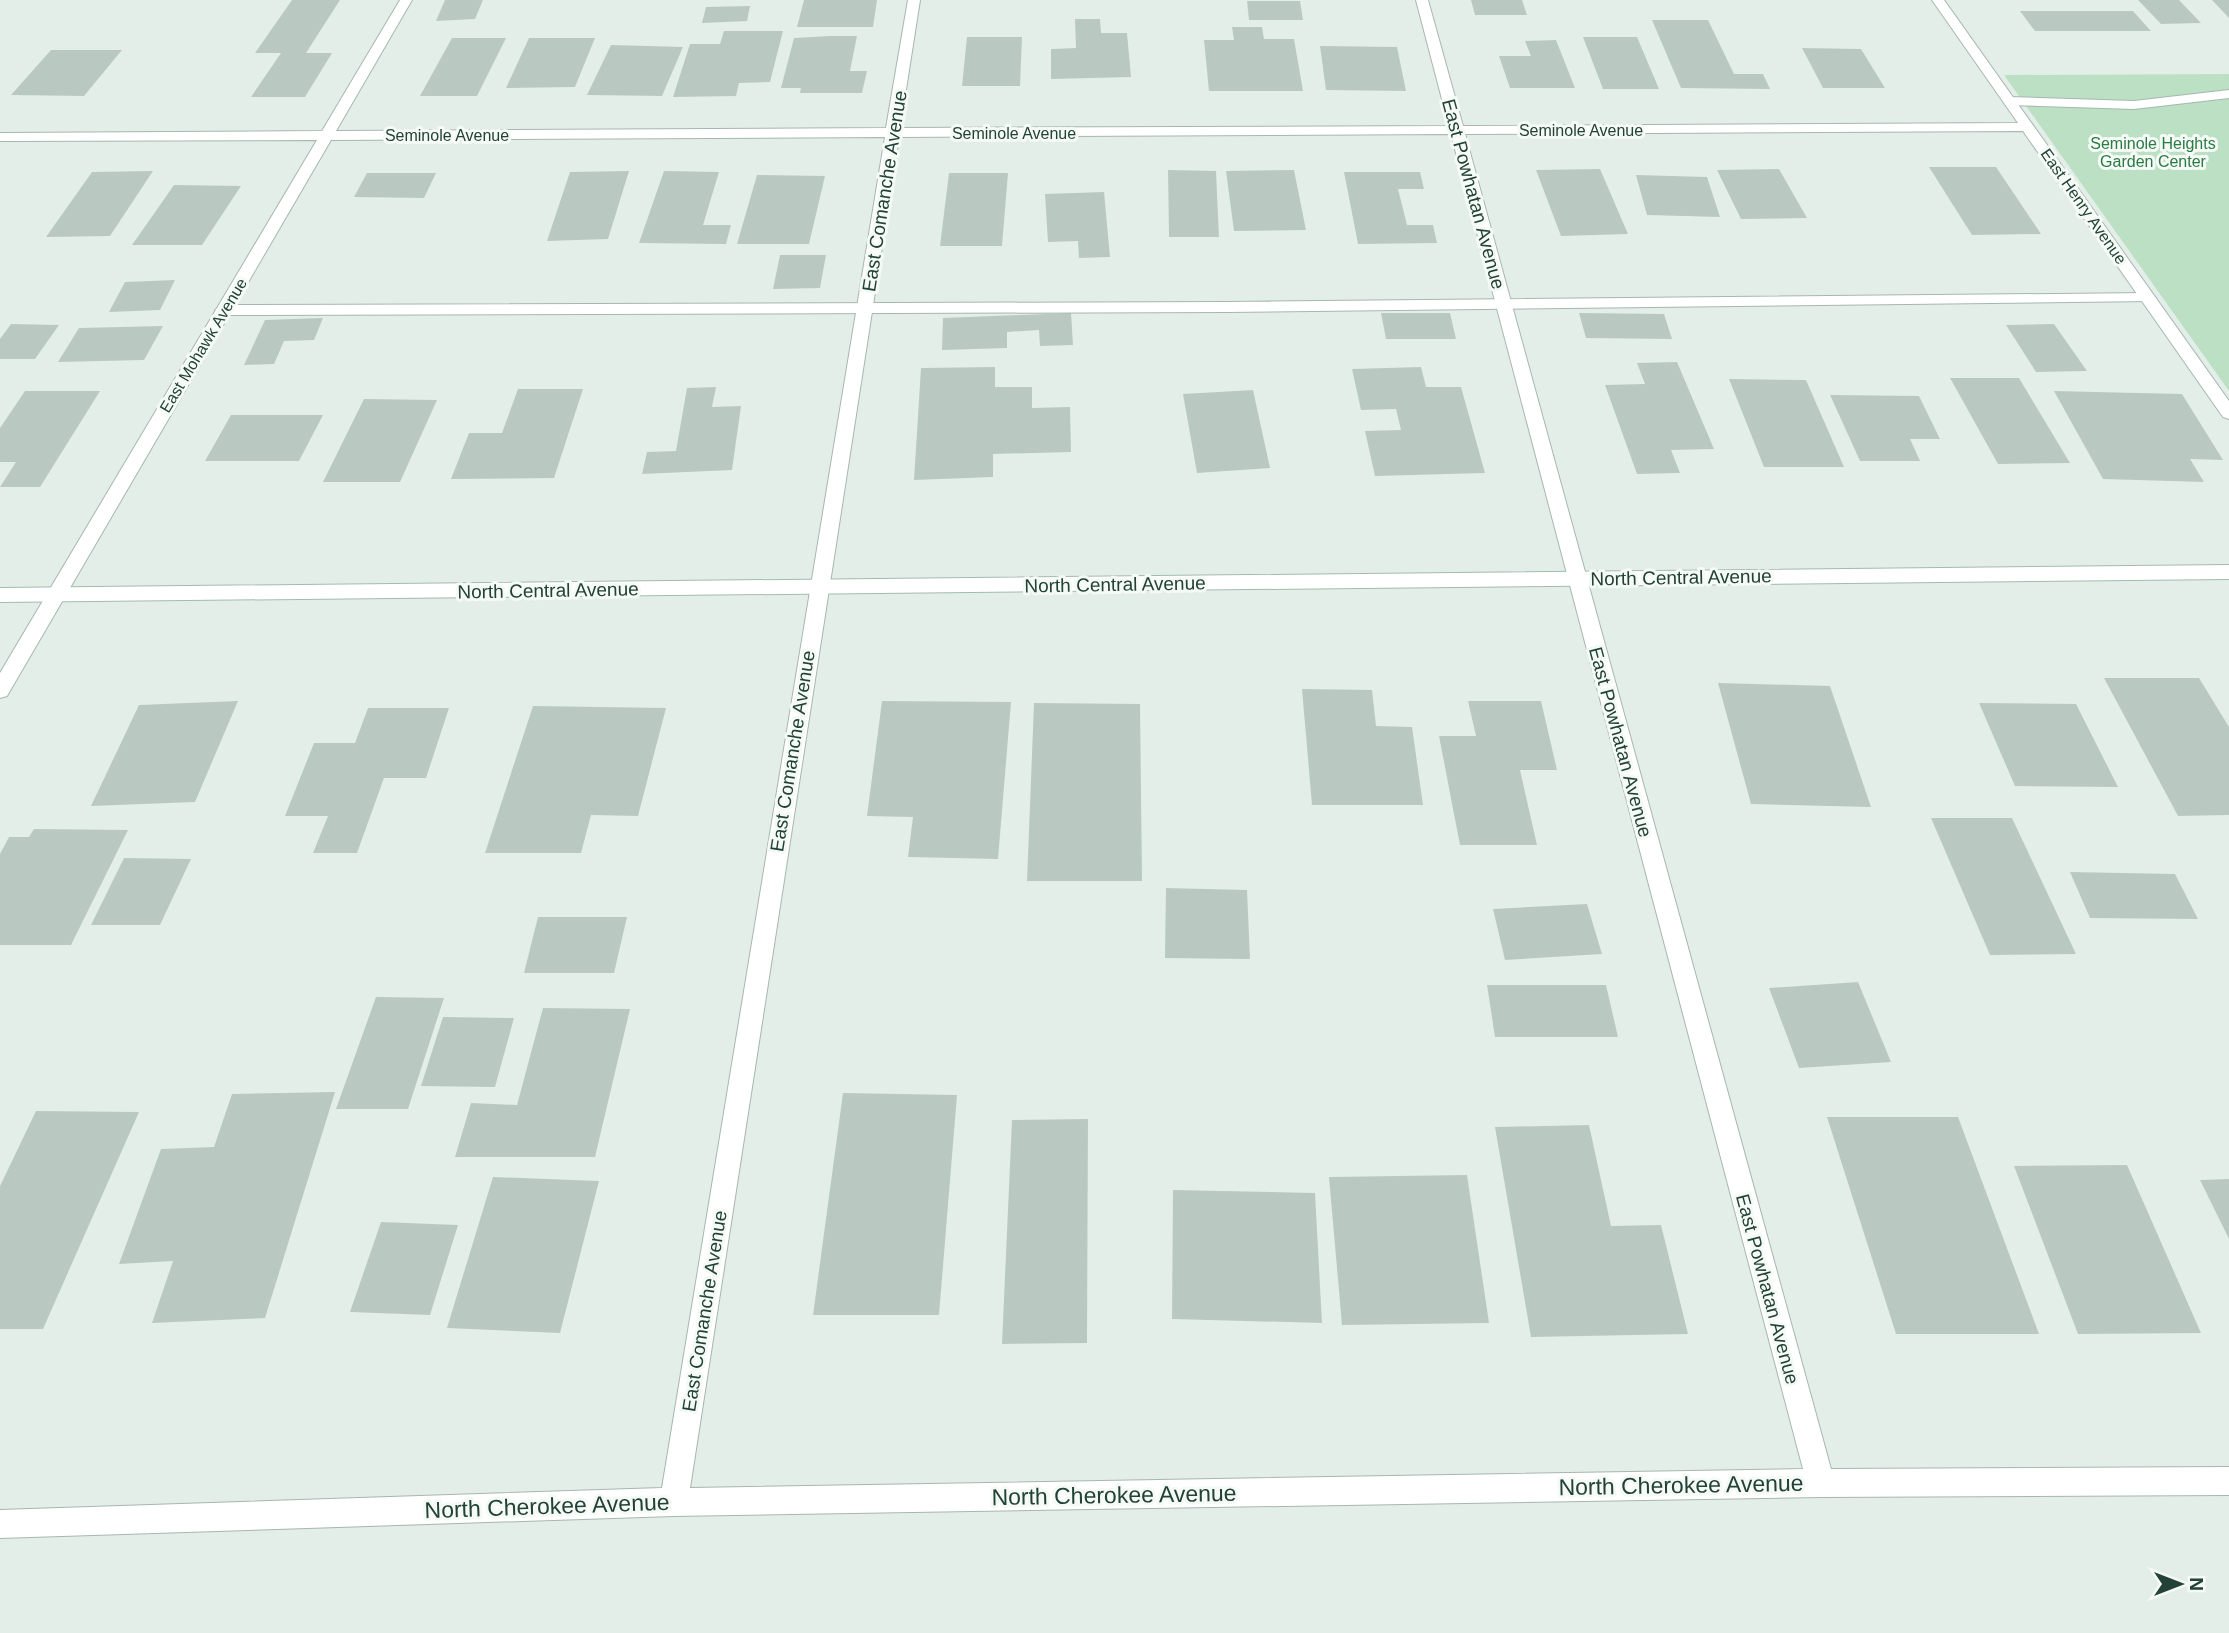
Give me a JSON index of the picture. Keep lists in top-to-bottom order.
{
  "streets": {
    "street": [
      "Seminole Avenue",
      "East Comanche Avenue",
      "East Powhatan Avenue",
      "East Henry Avenue",
      "East Mohawk Avenue",
      "North Central Avenue",
      "North Cherokee Avenue"
    ]
  },
  "crossings": [
    ["Seminole Avenue", "East Comanche Avenue"],
    ["Seminole Avenue", "East Powhatan Avenue"],
    ["Seminole Avenue", "East Henry Avenue"],
    ["Seminole Avenue", "East Mohawk Avenue"],
    ["East Comanche Avenue", "North Central Avenue"],
    ["East Comanche Avenue", "North Cherokee Avenue"],
    ["East Powhatan Avenue", "North Central Avenue"],
    ["East Powhatan Avenue", "North Cherokee Avenue"],
    ["East Mohawk Avenue", "North Central Avenue"]
  ],
  "parks": ["Seminole Heights Garden Center"],
  "north": "right"
}
